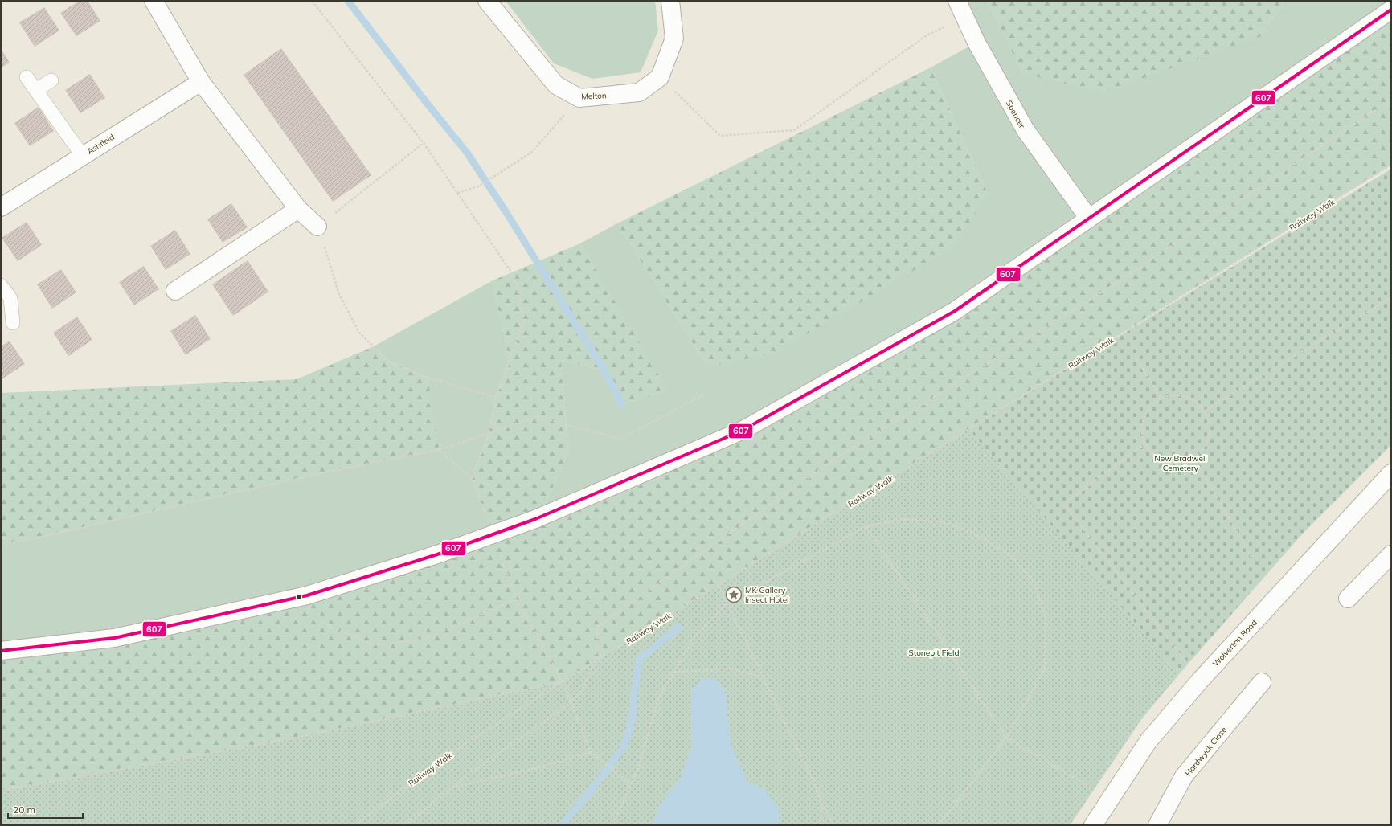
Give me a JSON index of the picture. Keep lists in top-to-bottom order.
{
  "streets": {
    "street": [
      "Melton",
      "Spencer",
      "Ashfield",
      "Wolverton Road",
      "Hardwyck Close"
    ],
    "path": ["Railway Walk"]
  },
  "parks": ["New Bradwell Cemetery", "Stonepit Field"],
  "places": {
    "place": ["MK Gallery Insect Hotel"]
  },
  "lines": ["transit line 607"],
  "scale_bar": "20 m"
}
